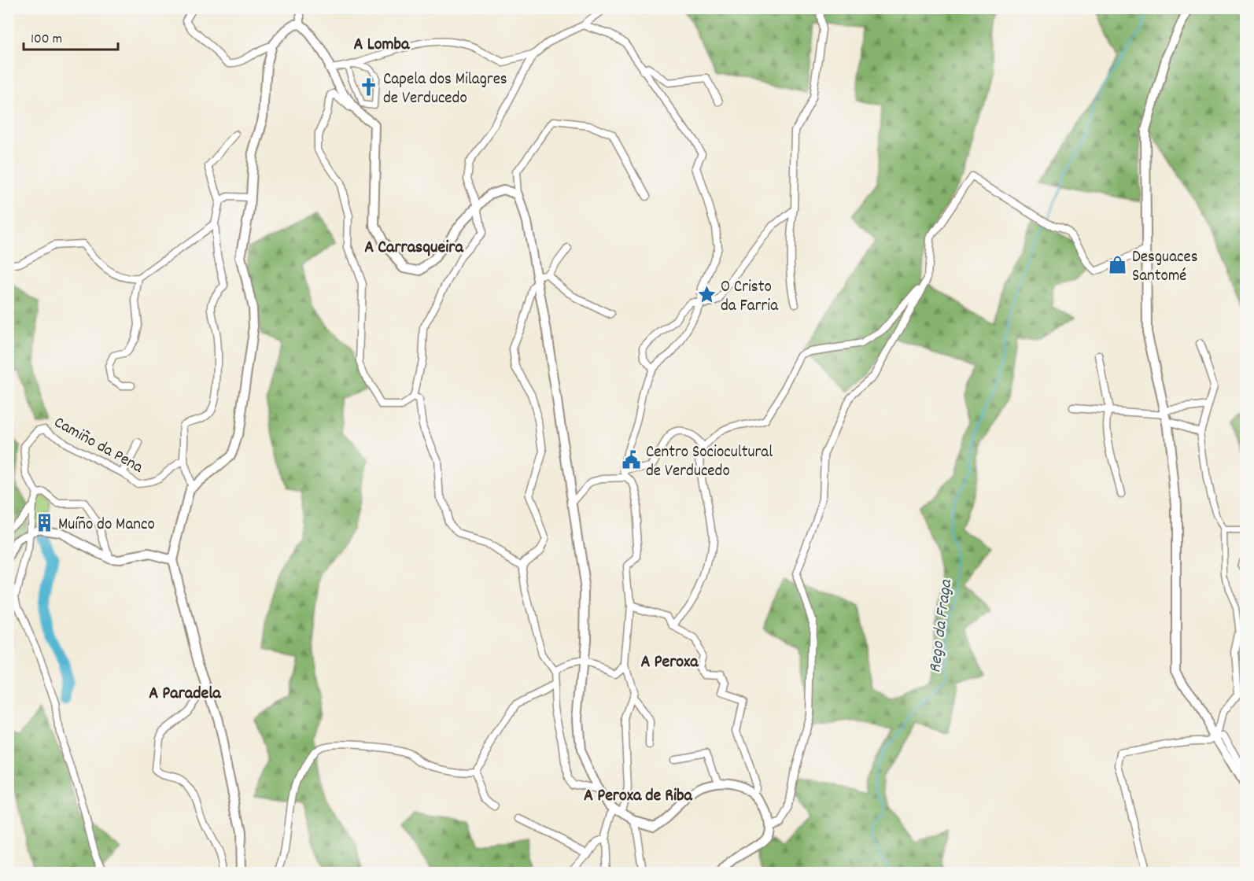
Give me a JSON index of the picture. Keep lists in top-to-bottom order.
{
  "streets": {
    "street": ["Camiño da Pena"]
  },
  "districts": [
    "A Lomba",
    "A Carrasqueira",
    "A Peroxa",
    "A Paradela",
    "A Peroxa de Riba"
  ],
  "water": ["Rego da Fraga"],
  "places": {
    "church": ["Capela dos Milagres de Verducedo"],
    "shop": ["Desguaces Santomé"],
    "place": ["O Cristo da Farria"],
    "public building": ["Centro Sociocultural de Verducedo"],
    "building": ["Muíño do Manco"]
  },
  "scale_bar": "100 m"
}
